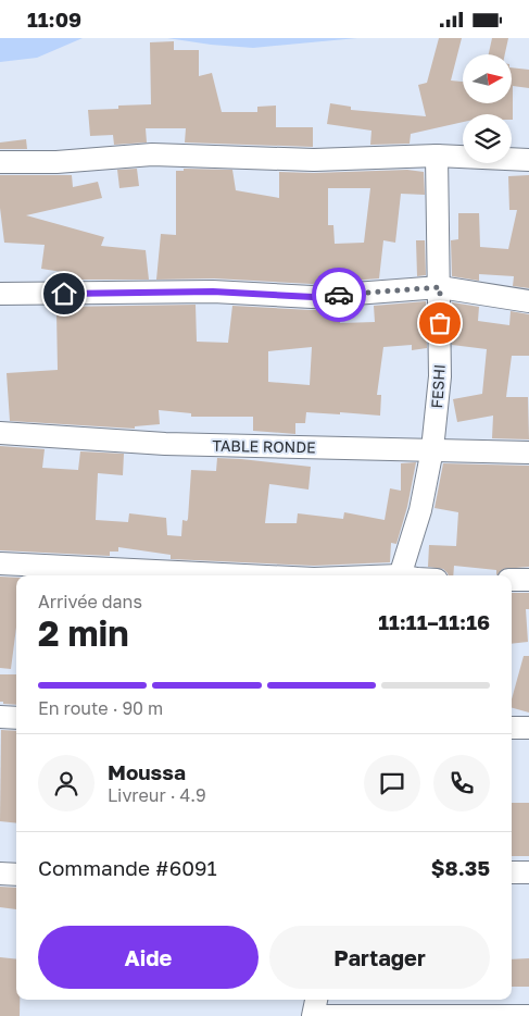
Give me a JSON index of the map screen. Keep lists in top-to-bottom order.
{
  "streets": {
    "street": ["FESHI", "TABLE RONDE"]
  },
  "crossings": [
    ["FESHI", "TABLE RONDE"]
  ],
  "north": "right",
  "page": {
    "status": "11:09",
    "heading": ["2 min", "Arrivée dans", "11:11–11:16"],
    "panel": [
      "Moussa",
      "Livreur · 4.9",
      "Commande #6091",
      "$8.35"
    ],
    "bar": "En route · 90 m",
    "buttons": ["Aide", "Partager"]
  }
}
